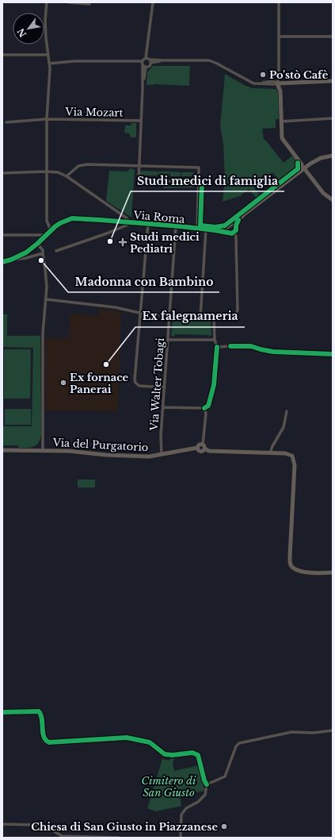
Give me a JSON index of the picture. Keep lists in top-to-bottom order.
{
  "streets": {
    "street": [
      "Via Mozart",
      "Via Roma",
      "Via Walter Tobagi",
      "Via del Purgatorio"
    ]
  },
  "crossings": [
    ["Via Roma", "Via Walter Tobagi"],
    ["Via Walter Tobagi", "Via del Purgatorio"]
  ],
  "parks": ["Cimitero di San Giusto"],
  "places": {
    "other": [
      "Po'stò Cafè",
      "Studi medici di famiglia",
      "Madonna con Bambino",
      "Ex falegnameria",
      "Ex fornace Panerai",
      "Chiesa di San Giusto in Piazzanese"
    ],
    "health": ["Studi medici Pediatri"]
  },
  "north": "bottom left"
}
